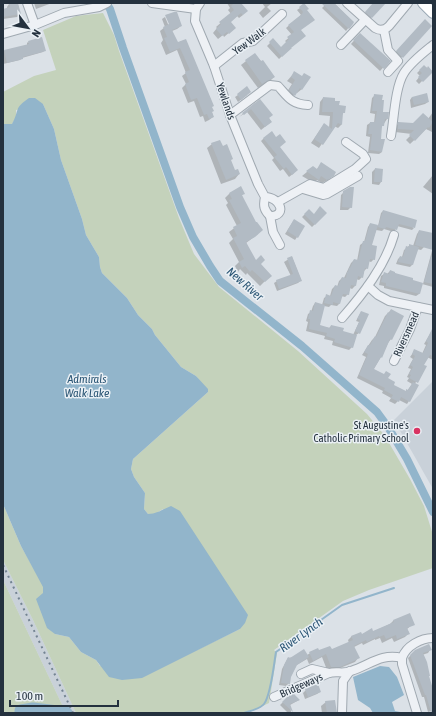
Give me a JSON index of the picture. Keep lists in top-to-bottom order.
{
  "streets": {
    "street": [
      "Yew Walk",
      "Yewlands",
      "Riversmead",
      "Bridgeways"
    ]
  },
  "crossings": [
    ["Yew Walk", "Yewlands"]
  ],
  "water": ["New River", "Admirals Walk Lake", "River Lynch"],
  "places": ["St Augustine's Catholic Primary School"],
  "scale_bar": "100 m",
  "north": "bottom right"
}
